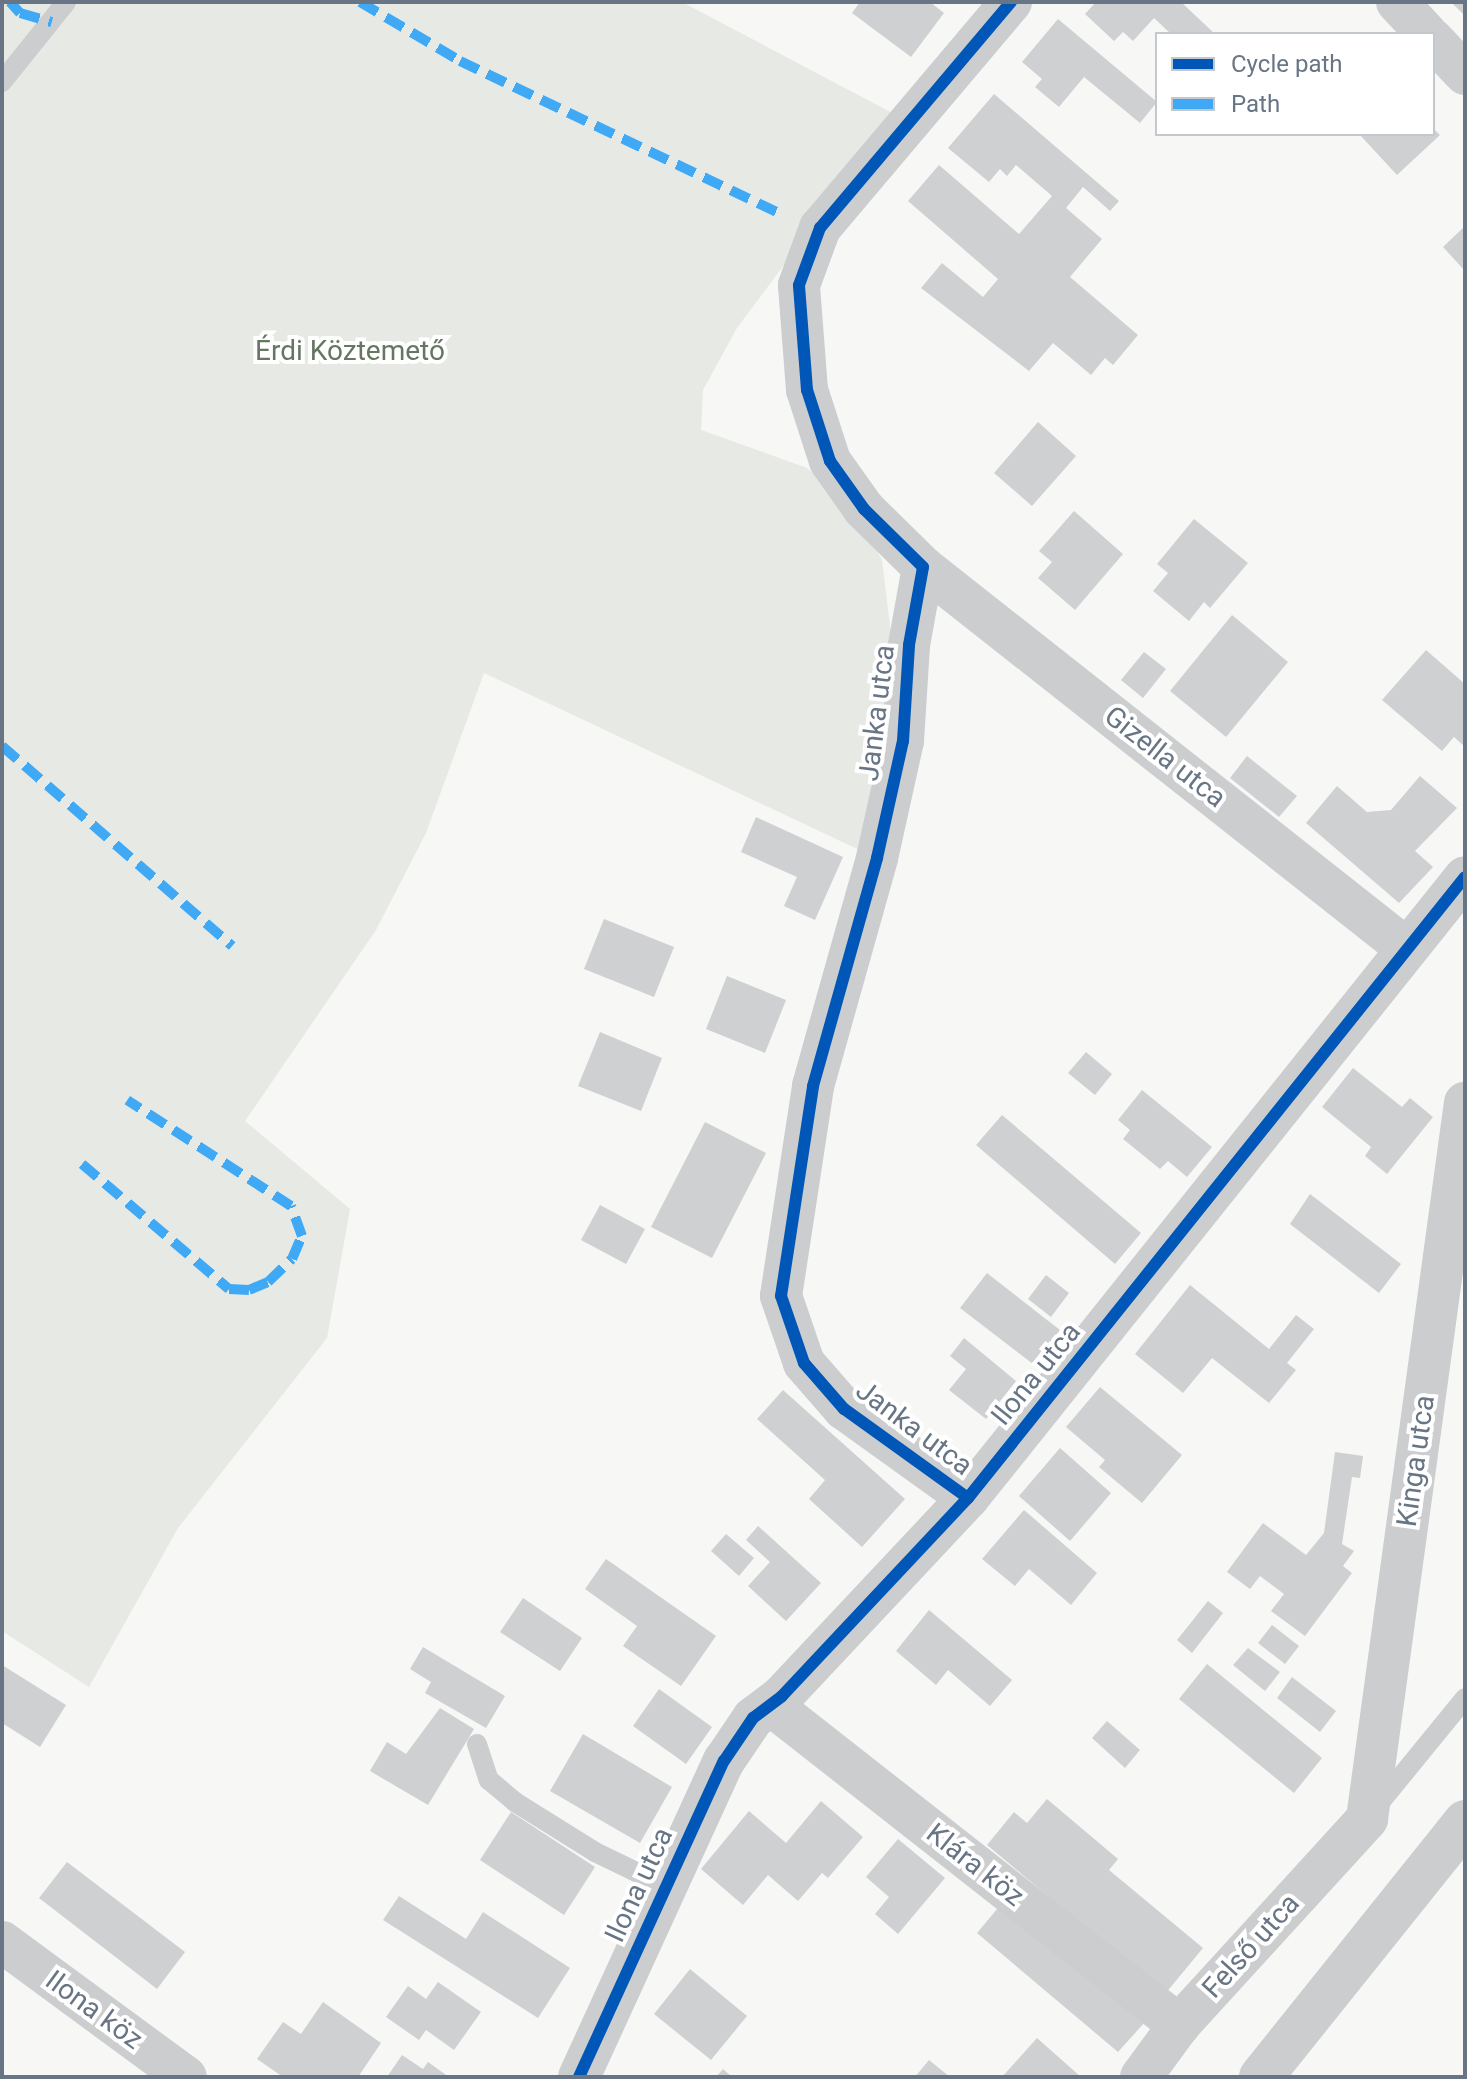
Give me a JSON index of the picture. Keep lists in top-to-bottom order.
{
  "streets": {
    "street": [
      "Janka utca",
      "Gizella utca",
      "Ilona utca",
      "Kinga utca",
      "Klára köz",
      "Felső utca",
      "Ilona köz"
    ]
  },
  "crossings": [
    ["Janka utca", "Gizella utca"],
    ["Janka utca", "Ilona utca"],
    ["Gizella utca", "Ilona utca"],
    ["Ilona utca", "Klára köz"],
    ["Kinga utca", "Felső utca"],
    ["Klára köz", "Felső utca"]
  ],
  "parks": ["Érdi Köztemető"],
  "legend": ["Cycle path", "Path"]
}
